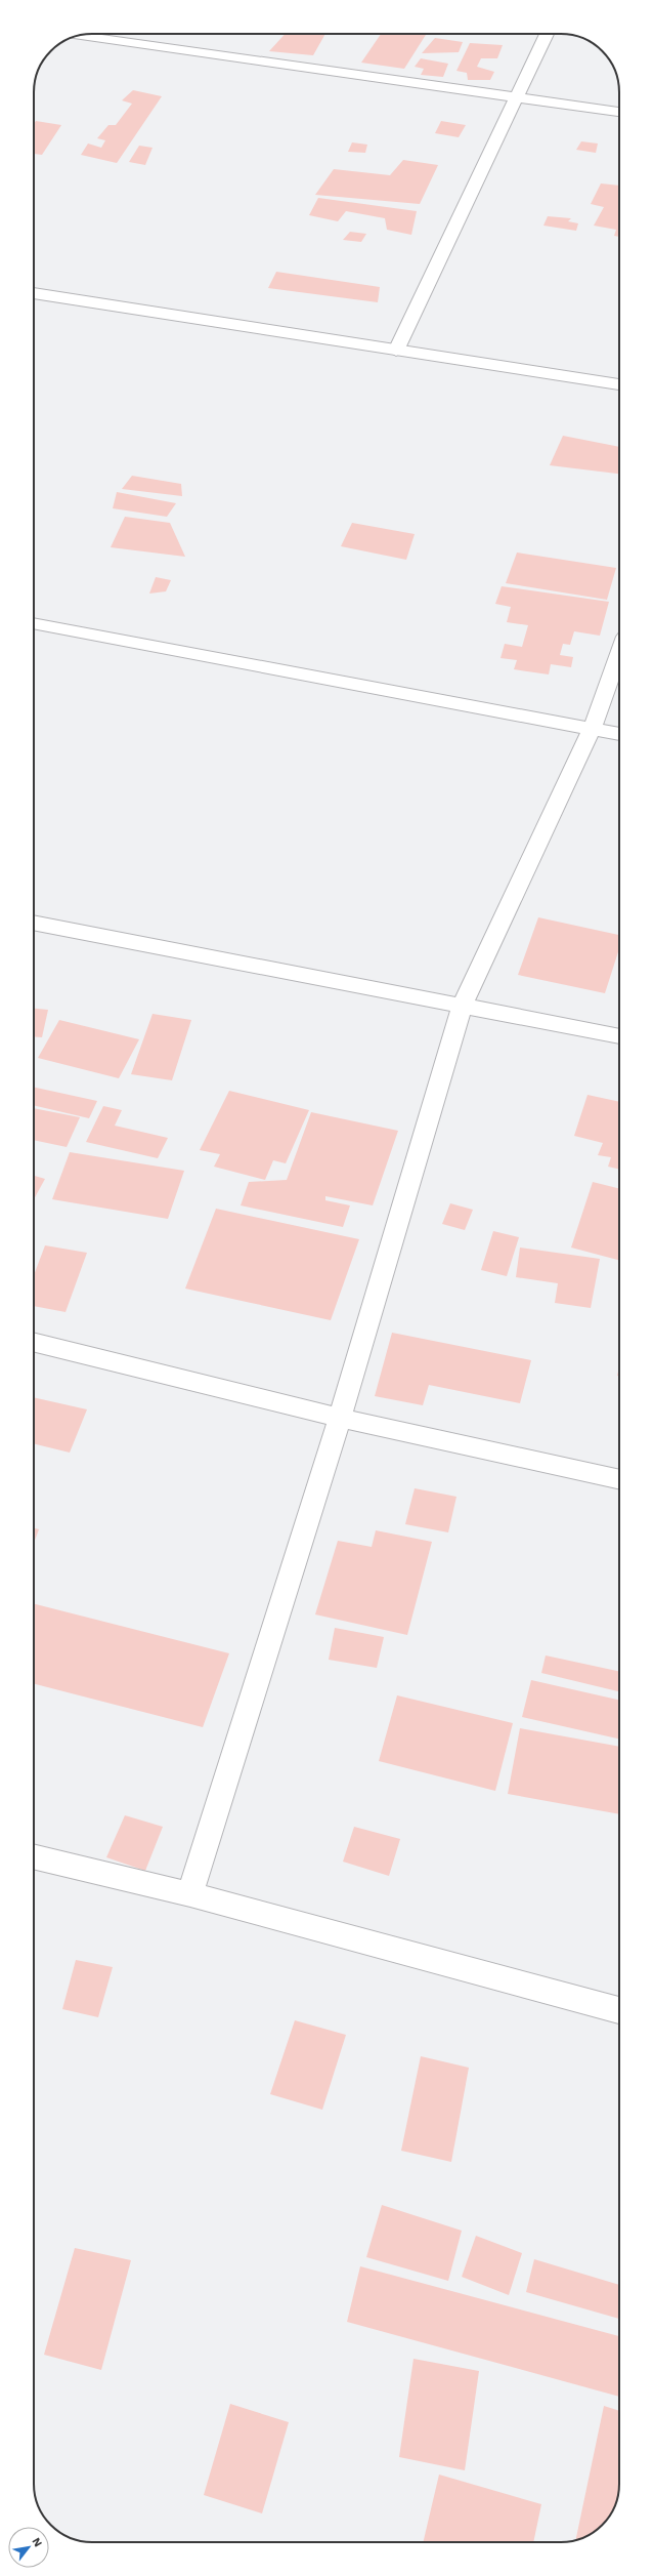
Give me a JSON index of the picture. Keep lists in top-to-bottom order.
{
  "north": "top right"
}
